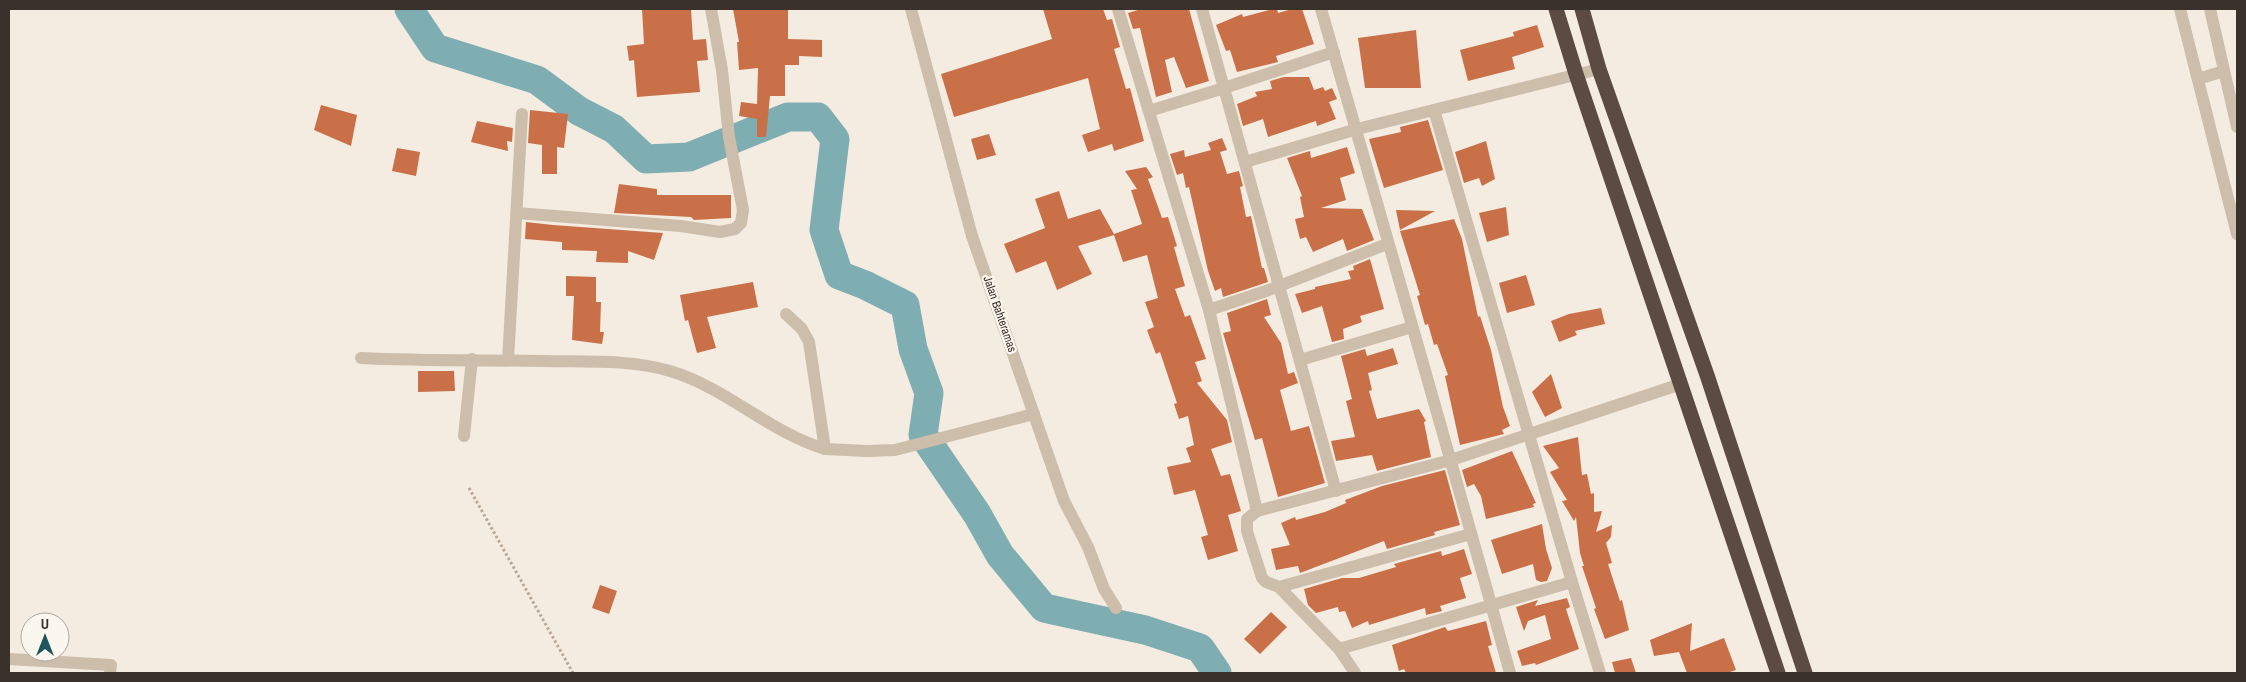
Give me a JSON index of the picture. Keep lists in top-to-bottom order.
{
  "streets": {
    "street": ["Jalan Bahteramas"]
  },
  "north": "top"
}
